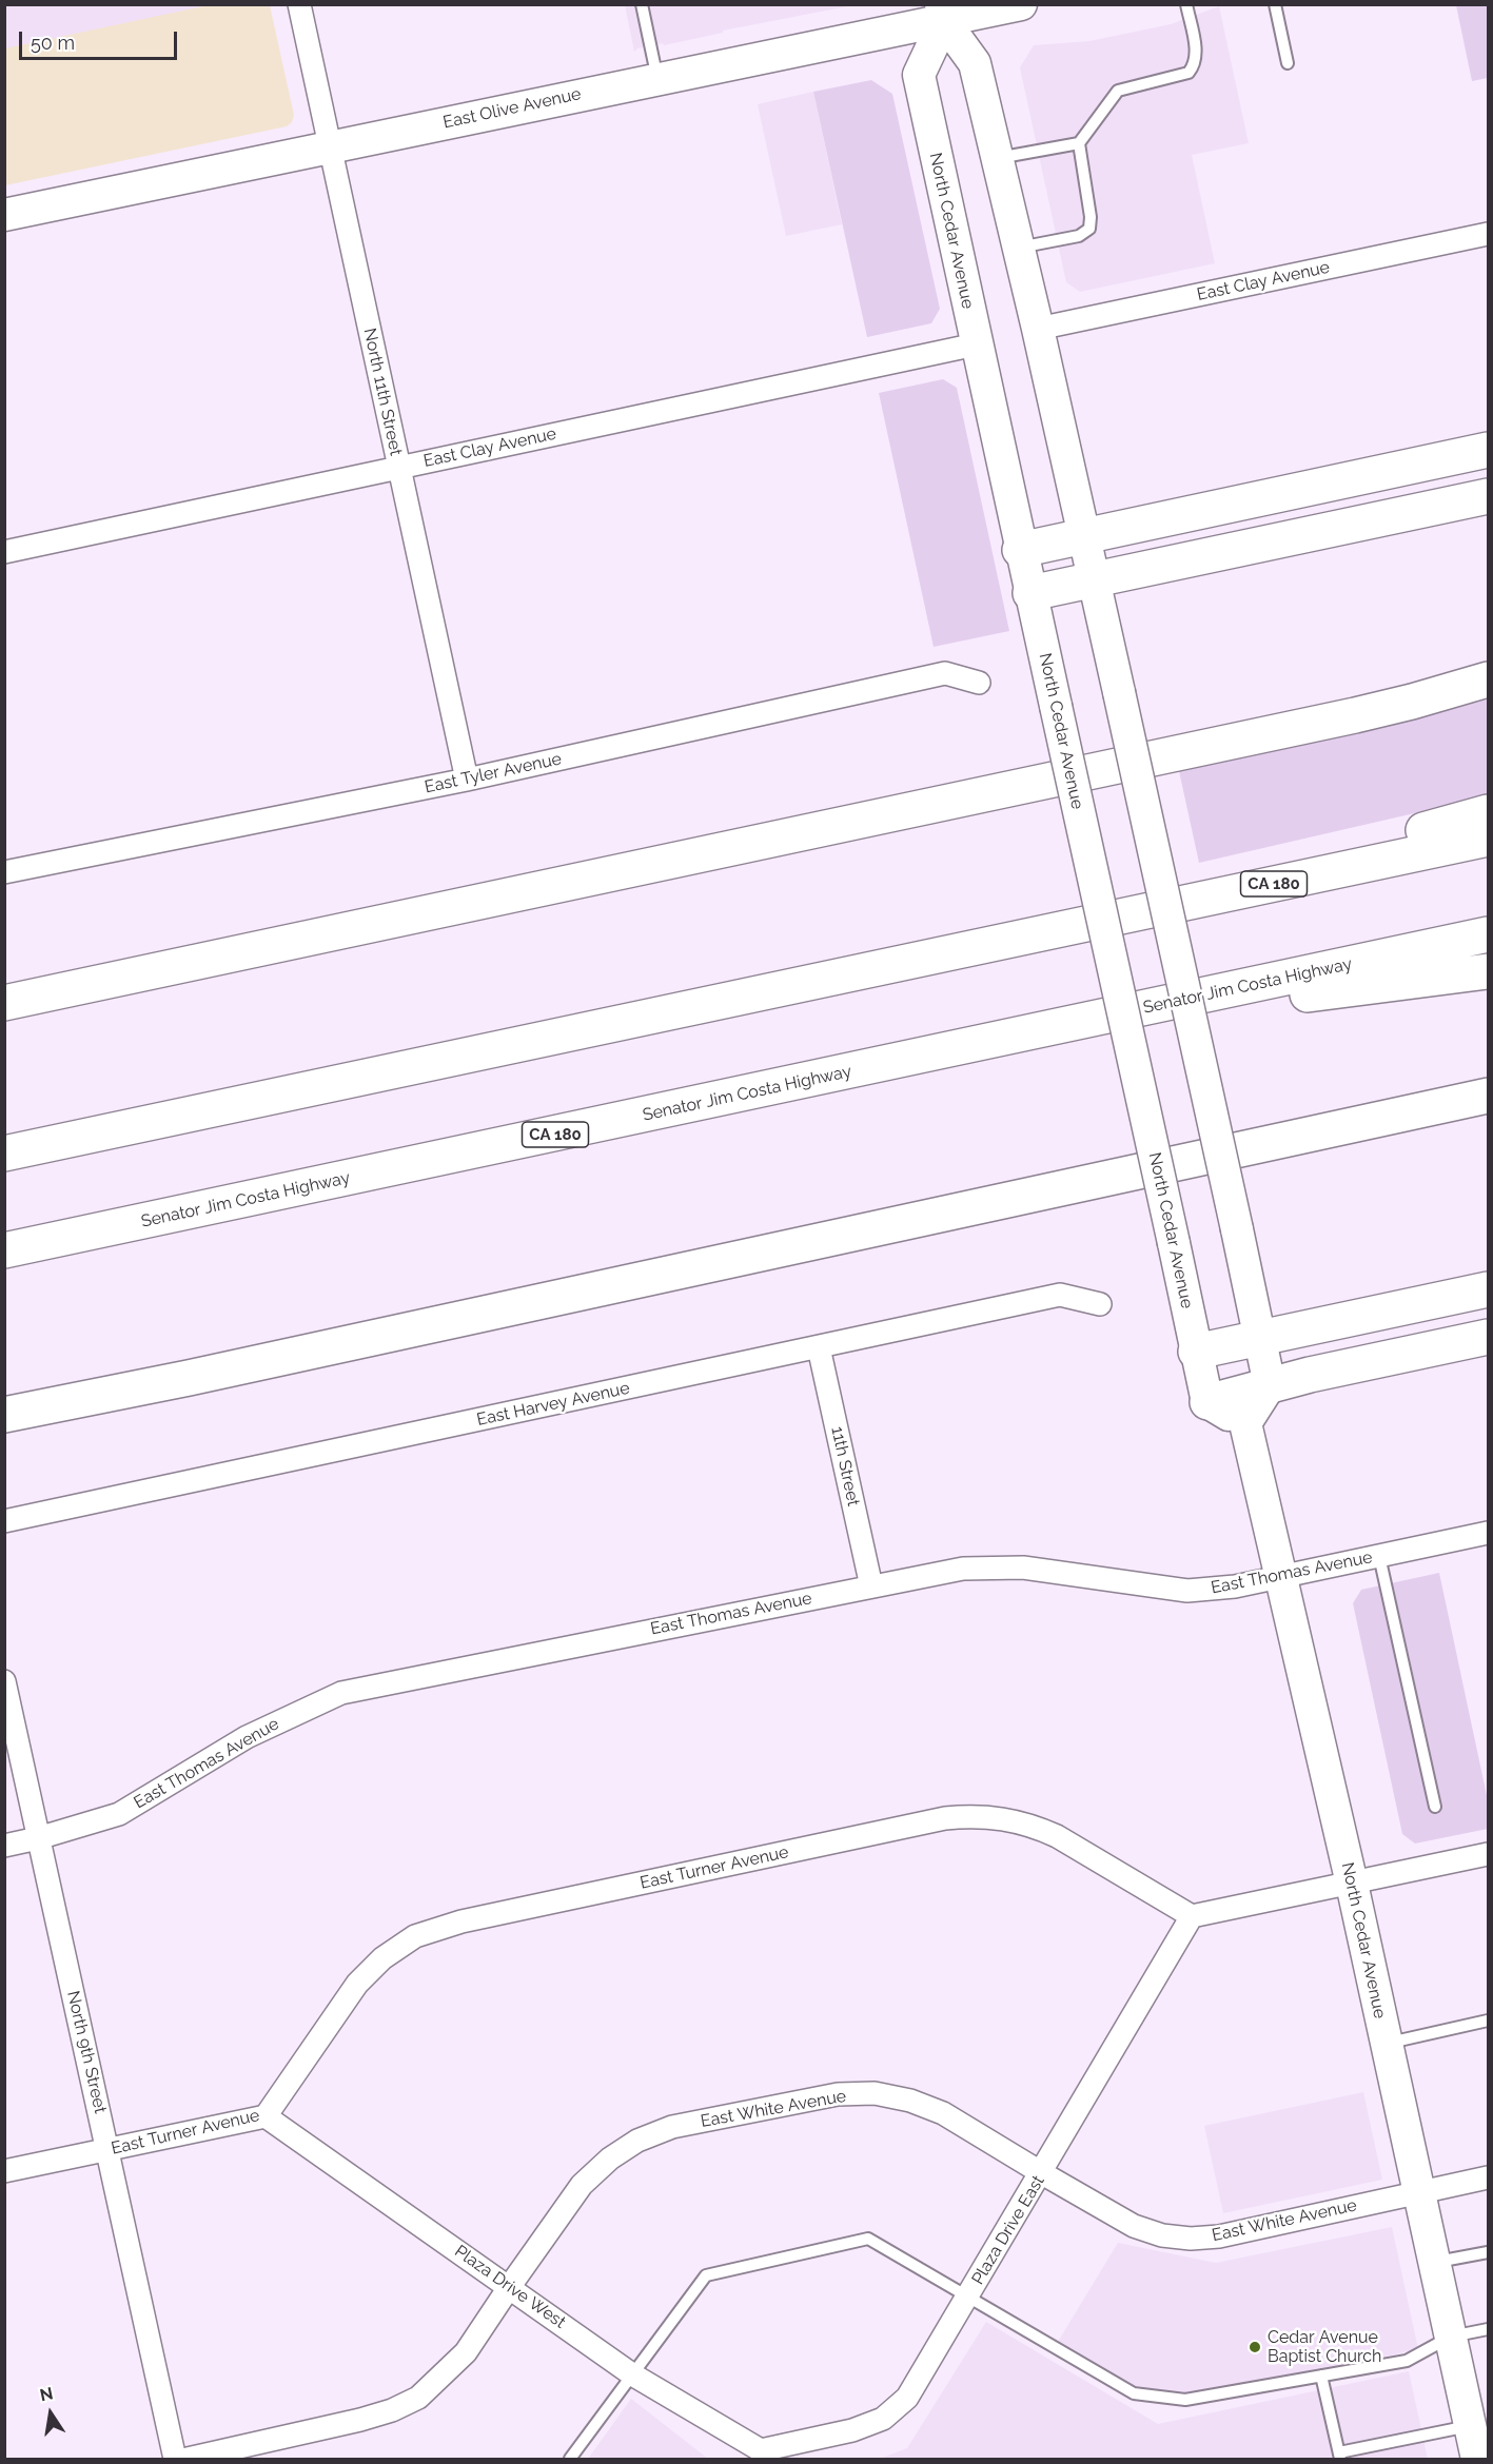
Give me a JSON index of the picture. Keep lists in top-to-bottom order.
{
  "streets": {
    "highway": ["CA 180", "Senator Jim Costa Highway"],
    "main road": ["East Olive Avenue", "North Cedar Avenue"],
    "street": [
      "East Clay Avenue",
      "North 11th Street",
      "East Tyler Avenue",
      "East Harvey Avenue",
      "11th Street",
      "East Thomas Avenue",
      "East Turner Avenue",
      "North 9th Street",
      "East White Avenue",
      "Plaza Drive East",
      "Plaza Drive West"
    ]
  },
  "crossings": [
    ["East Olive Avenue", "North Cedar Avenue"],
    ["East Olive Avenue", "North 11th Street"],
    ["North Cedar Avenue", "East Clay Avenue"],
    ["North Cedar Avenue", "East Thomas Avenue"],
    ["North Cedar Avenue", "East White Avenue"],
    ["East Clay Avenue", "North 11th Street"],
    ["North 11th Street", "East Tyler Avenue"],
    ["East Harvey Avenue", "11th Street"],
    ["11th Street", "East Thomas Avenue"],
    ["East Thomas Avenue", "North 9th Street"],
    ["East Turner Avenue", "North 9th Street"],
    ["East Turner Avenue", "Plaza Drive East"],
    ["East Turner Avenue", "Plaza Drive West"],
    ["East White Avenue", "Plaza Drive East"],
    ["East White Avenue", "Plaza Drive West"],
    ["Plaza Drive East", "Plaza Drive West"]
  ],
  "places": ["Cedar Avenue Baptist Church"],
  "scale_bar": "50 m",
  "north": "top"
}
